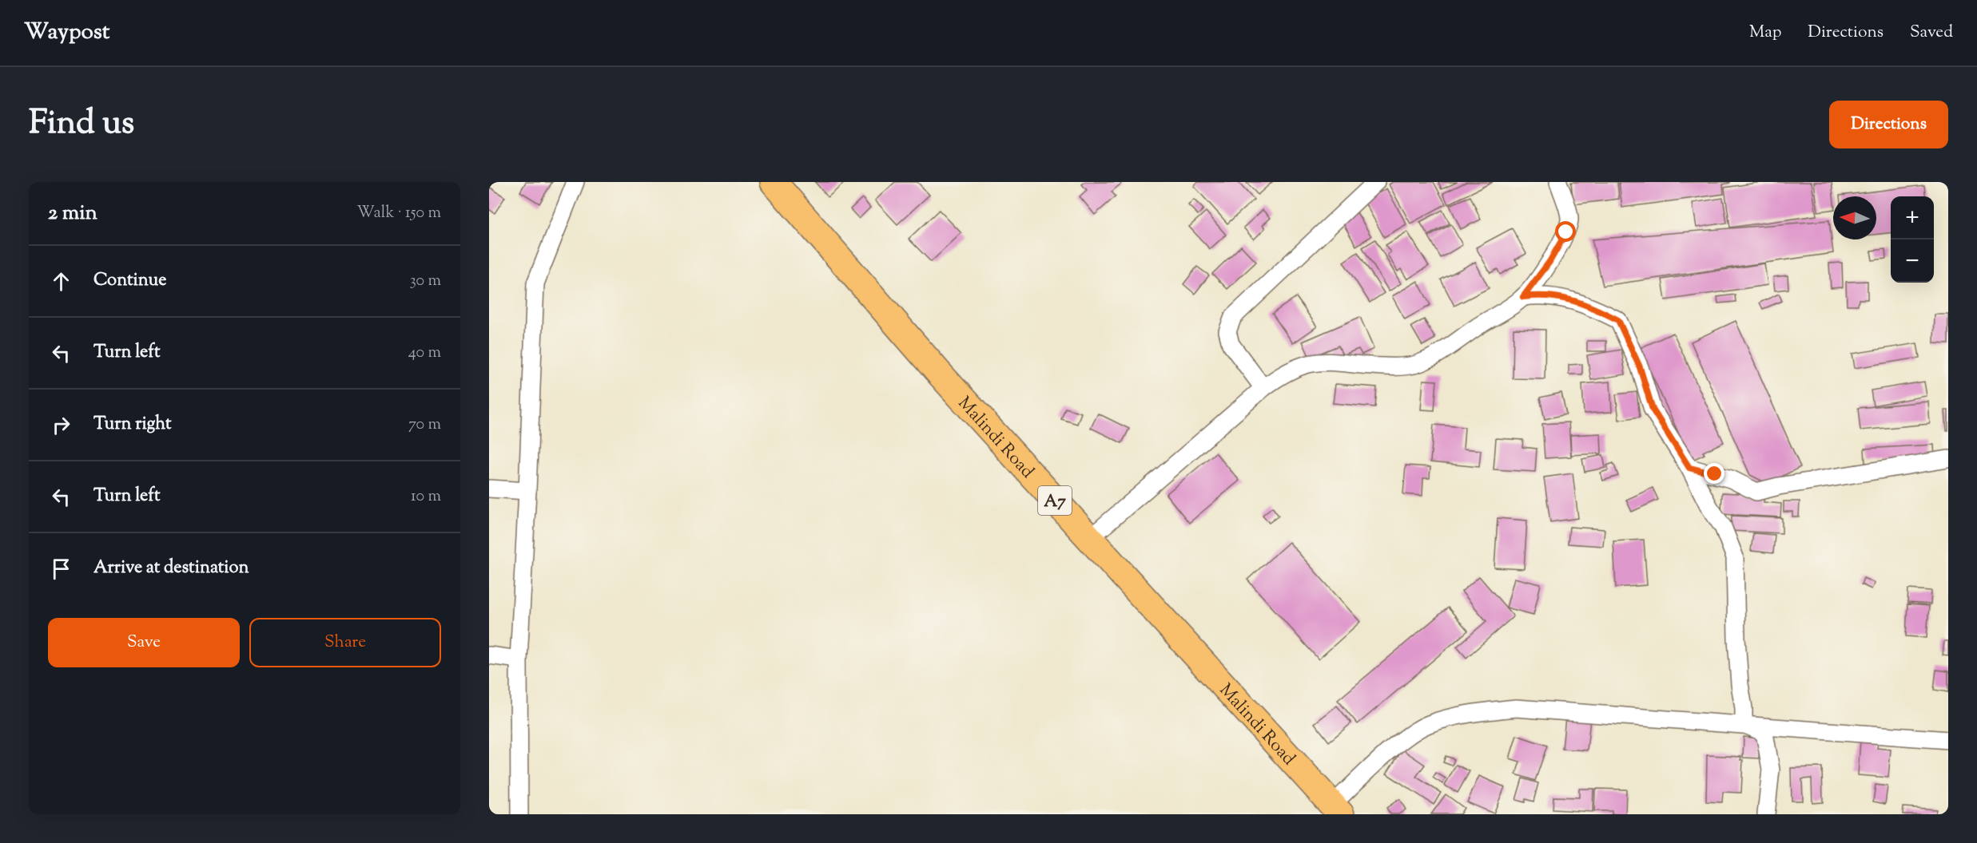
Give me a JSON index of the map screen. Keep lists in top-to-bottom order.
{
  "streets": {
    "highway": ["Malindi Road", "A7"]
  },
  "north": "left",
  "page": {
    "header": "Waypost",
    "nav": ["Map", "Directions", "Saved"],
    "title": "Find us",
    "buttons": [
      "Directions",
      ["Save", "Share"]
    ],
    "heading": ["2 min", "Walk · 150 m"],
    "map_buttons": ["+", "−"],
    "list": [
      ["Continue", "30 m"],
      ["Turn left", "40 m"],
      ["Turn right", "70 m"],
      ["Turn left", "10 m"],
      "Arrive at destination"
    ]
  }
}
